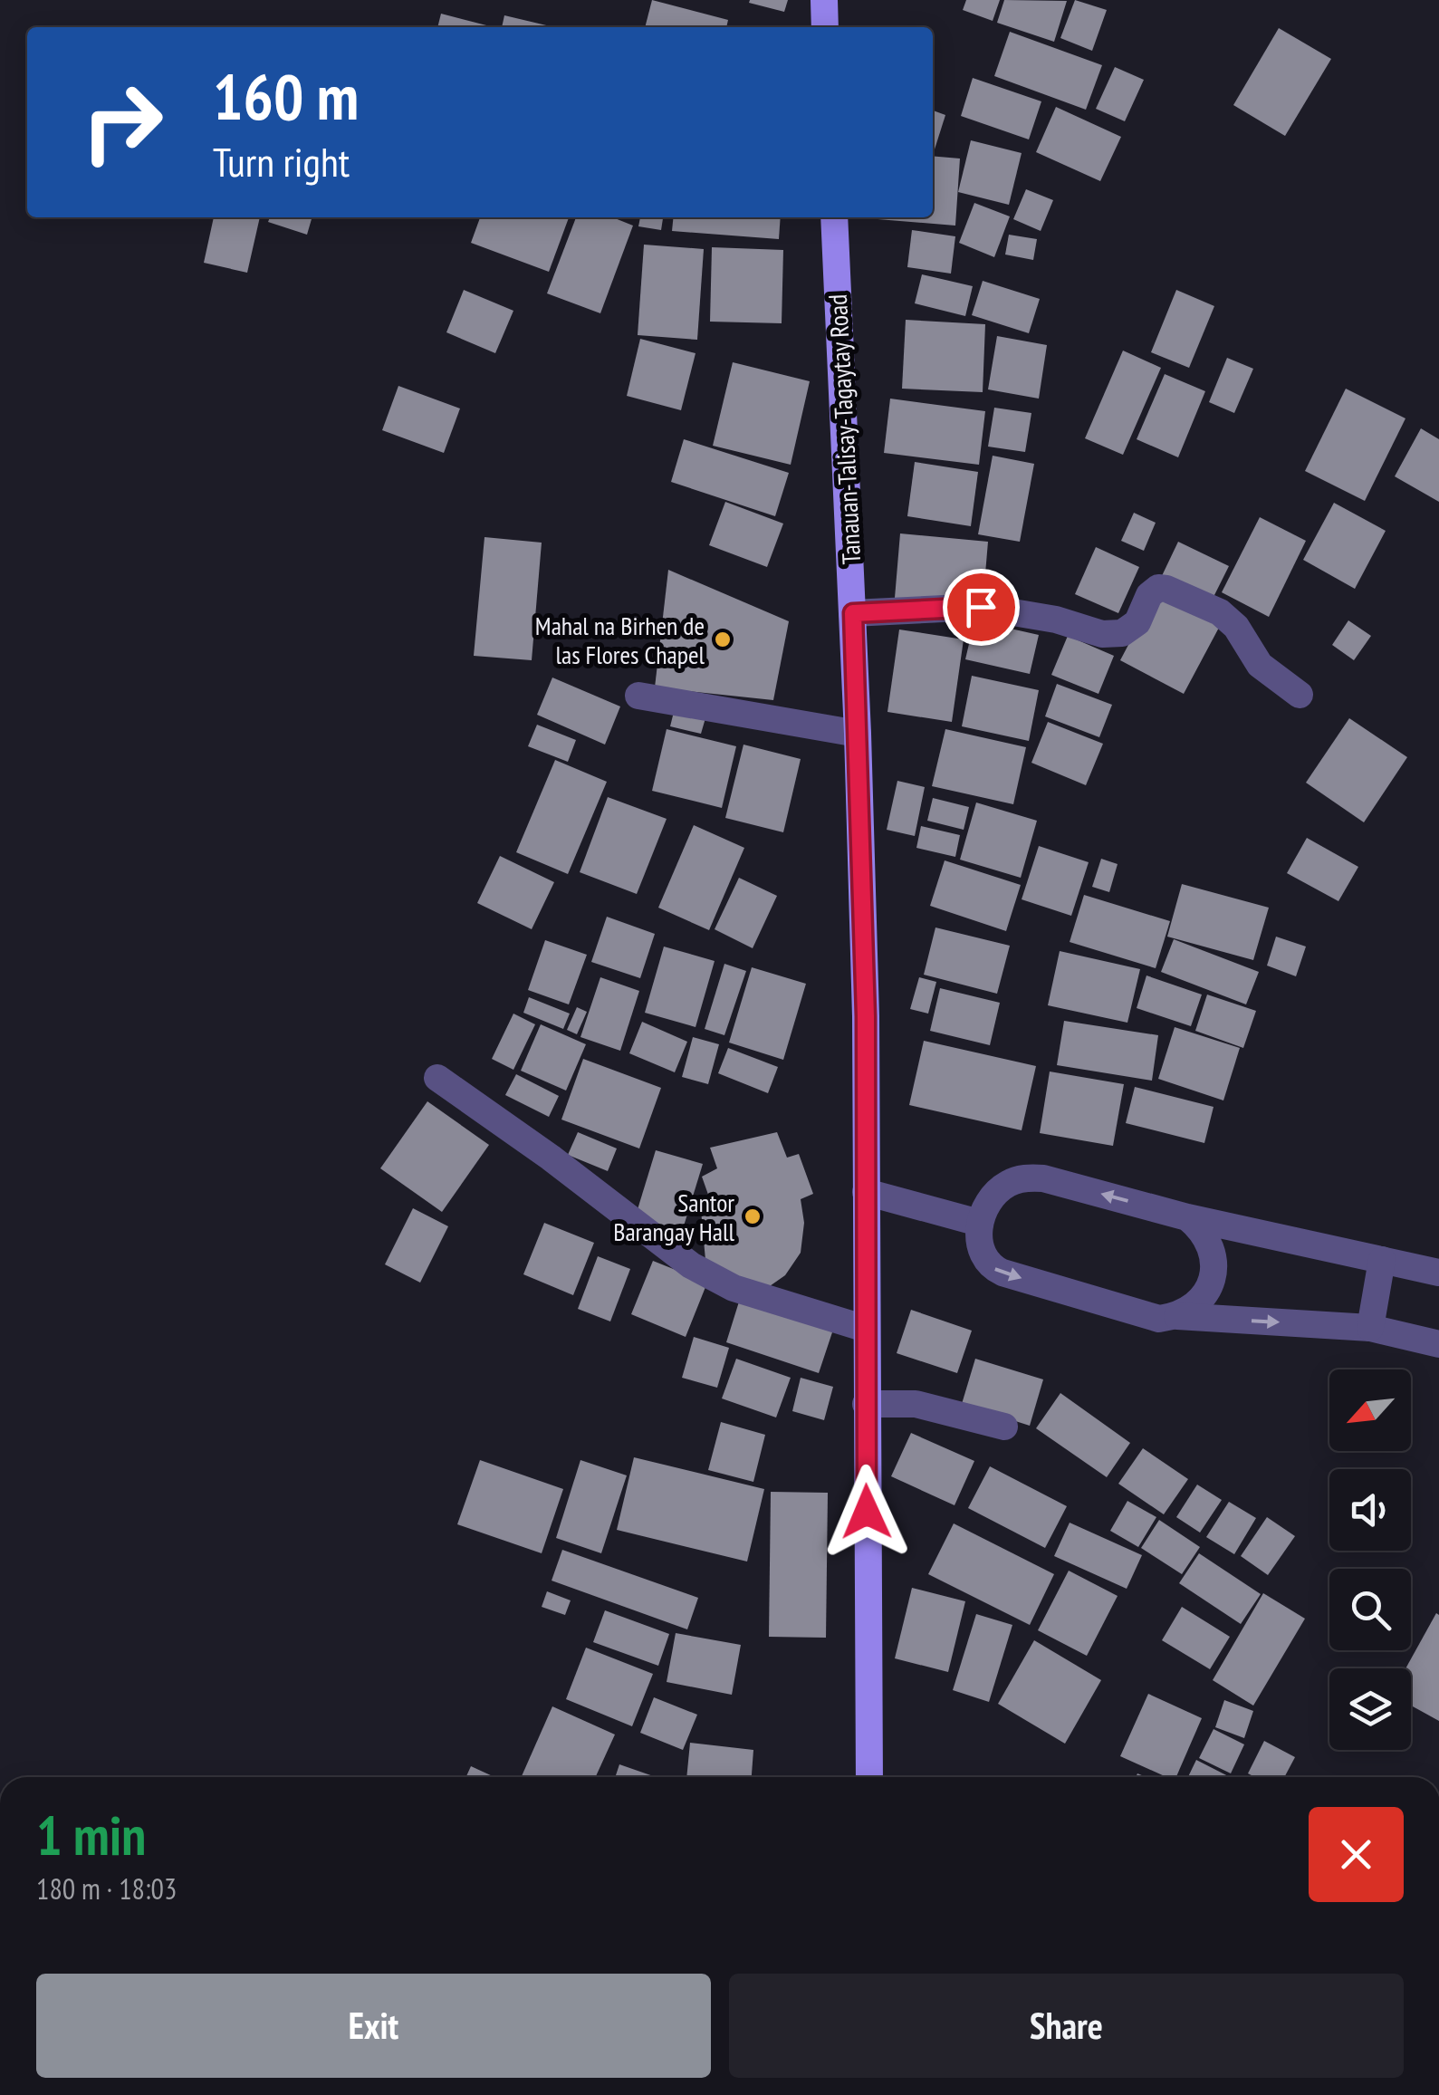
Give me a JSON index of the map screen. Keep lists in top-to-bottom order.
{
  "streets": {
    "main road": ["Tanauan-Talisay-Tagaytay Road"]
  },
  "places": ["Mahal na Birhen de las Flores Chapel", "Santor Barangay Hall"],
  "north": "bottom left",
  "page": {
    "turn": ["160 m", "Turn right"],
    "heading": ["1 min", "180 m · 18:03"],
    "buttons": ["Exit", "Share"]
  }
}
